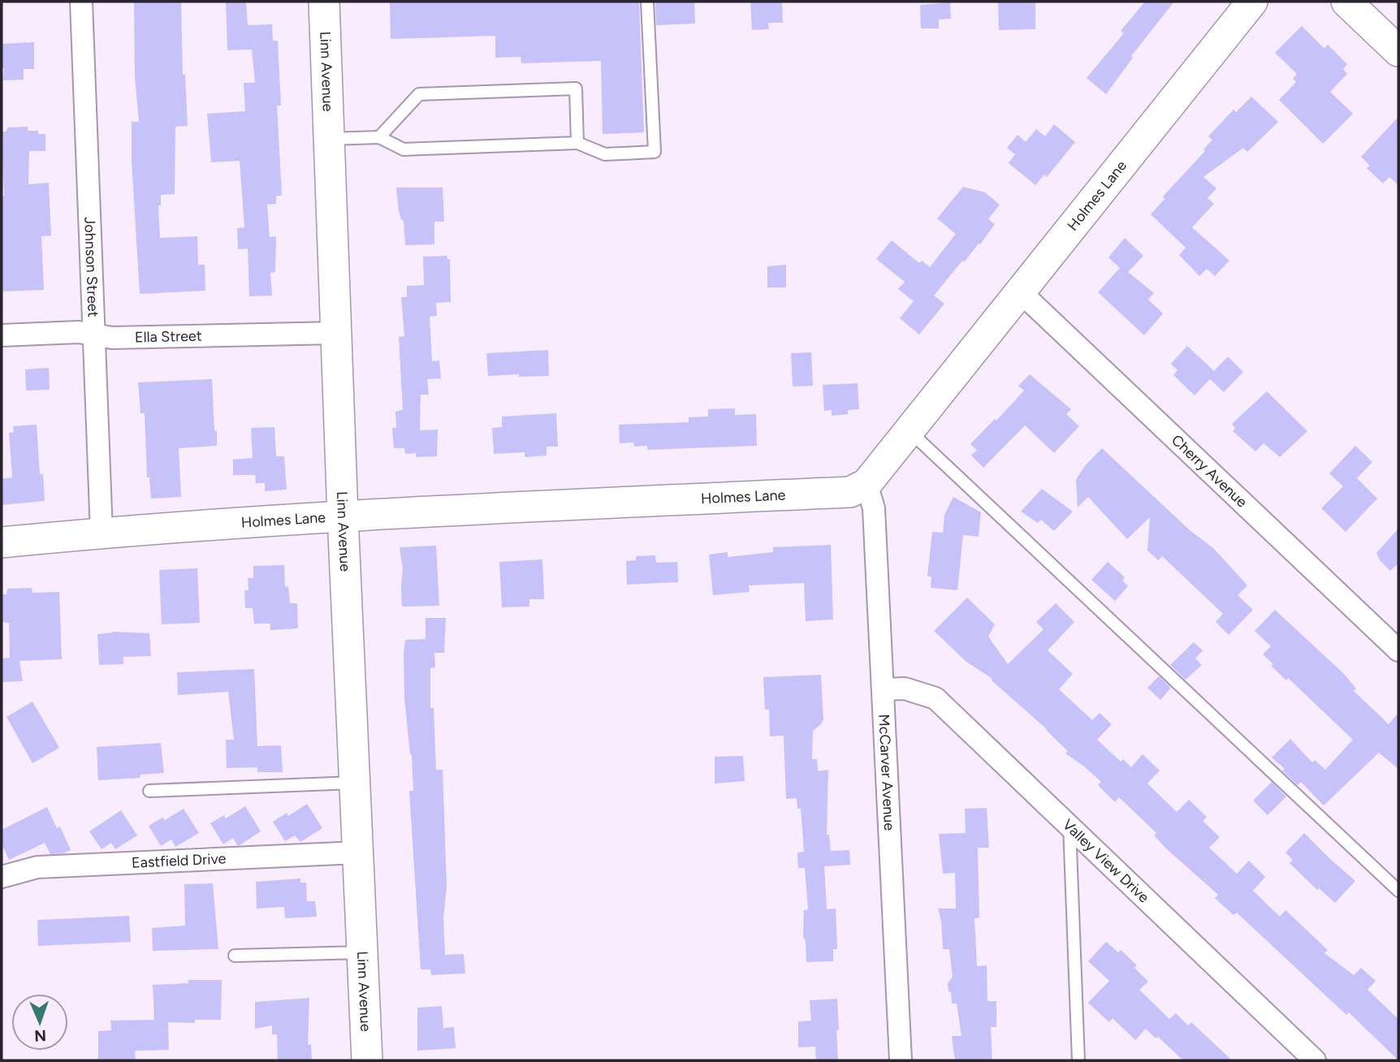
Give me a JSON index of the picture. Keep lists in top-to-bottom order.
{
  "streets": {
    "street": [
      "Linn Avenue",
      "Holmes Lane",
      "Johnson Street",
      "Ella Street",
      "Cherry Avenue",
      "McCarver Avenue",
      "Eastfield Drive",
      "Valley View Drive"
    ]
  },
  "crossings": [
    ["Linn Avenue", "Holmes Lane"],
    ["Linn Avenue", "Ella Street"],
    ["Linn Avenue", "Eastfield Drive"],
    ["Holmes Lane", "Johnson Street"],
    ["Holmes Lane", "Cherry Avenue"],
    ["Holmes Lane", "McCarver Avenue"],
    ["Johnson Street", "Ella Street"],
    ["McCarver Avenue", "Valley View Drive"]
  ],
  "north": "bottom"
}
